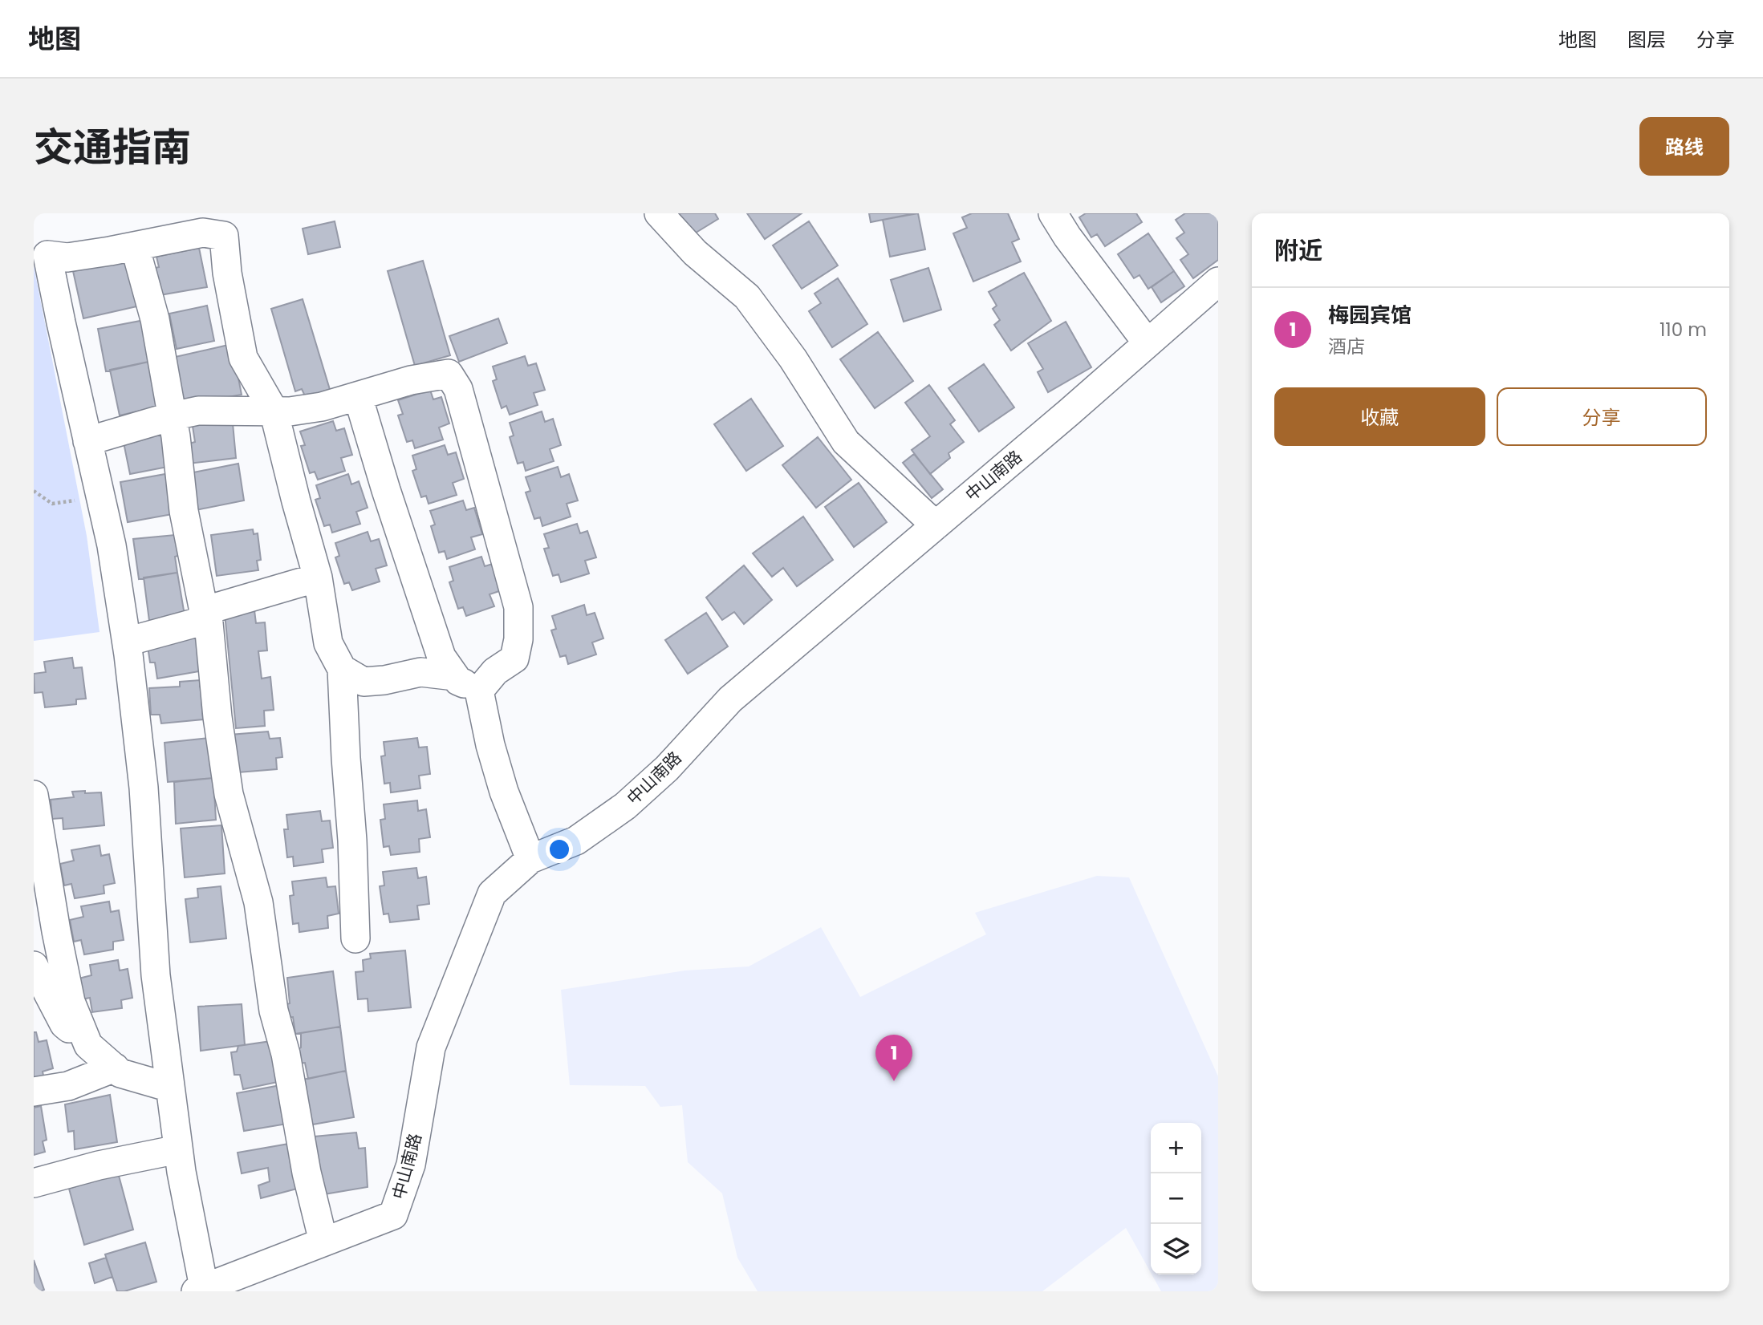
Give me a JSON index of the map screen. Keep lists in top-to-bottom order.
{
  "streets": {
    "street": ["中山南路"]
  },
  "page": {
    "header": "地图",
    "nav": ["地图", "图层", "分享"],
    "title": "交通指南",
    "buttons": [
      "路线",
      ["收藏", "分享"]
    ],
    "heading": "附近",
    "list": [
      {
        "mark": "1",
        "name": "梅园宾馆",
        "note": "酒店",
        "value": "110 m"
      }
    ],
    "pins": "1",
    "map_buttons": ["+", "−"]
  }
}
